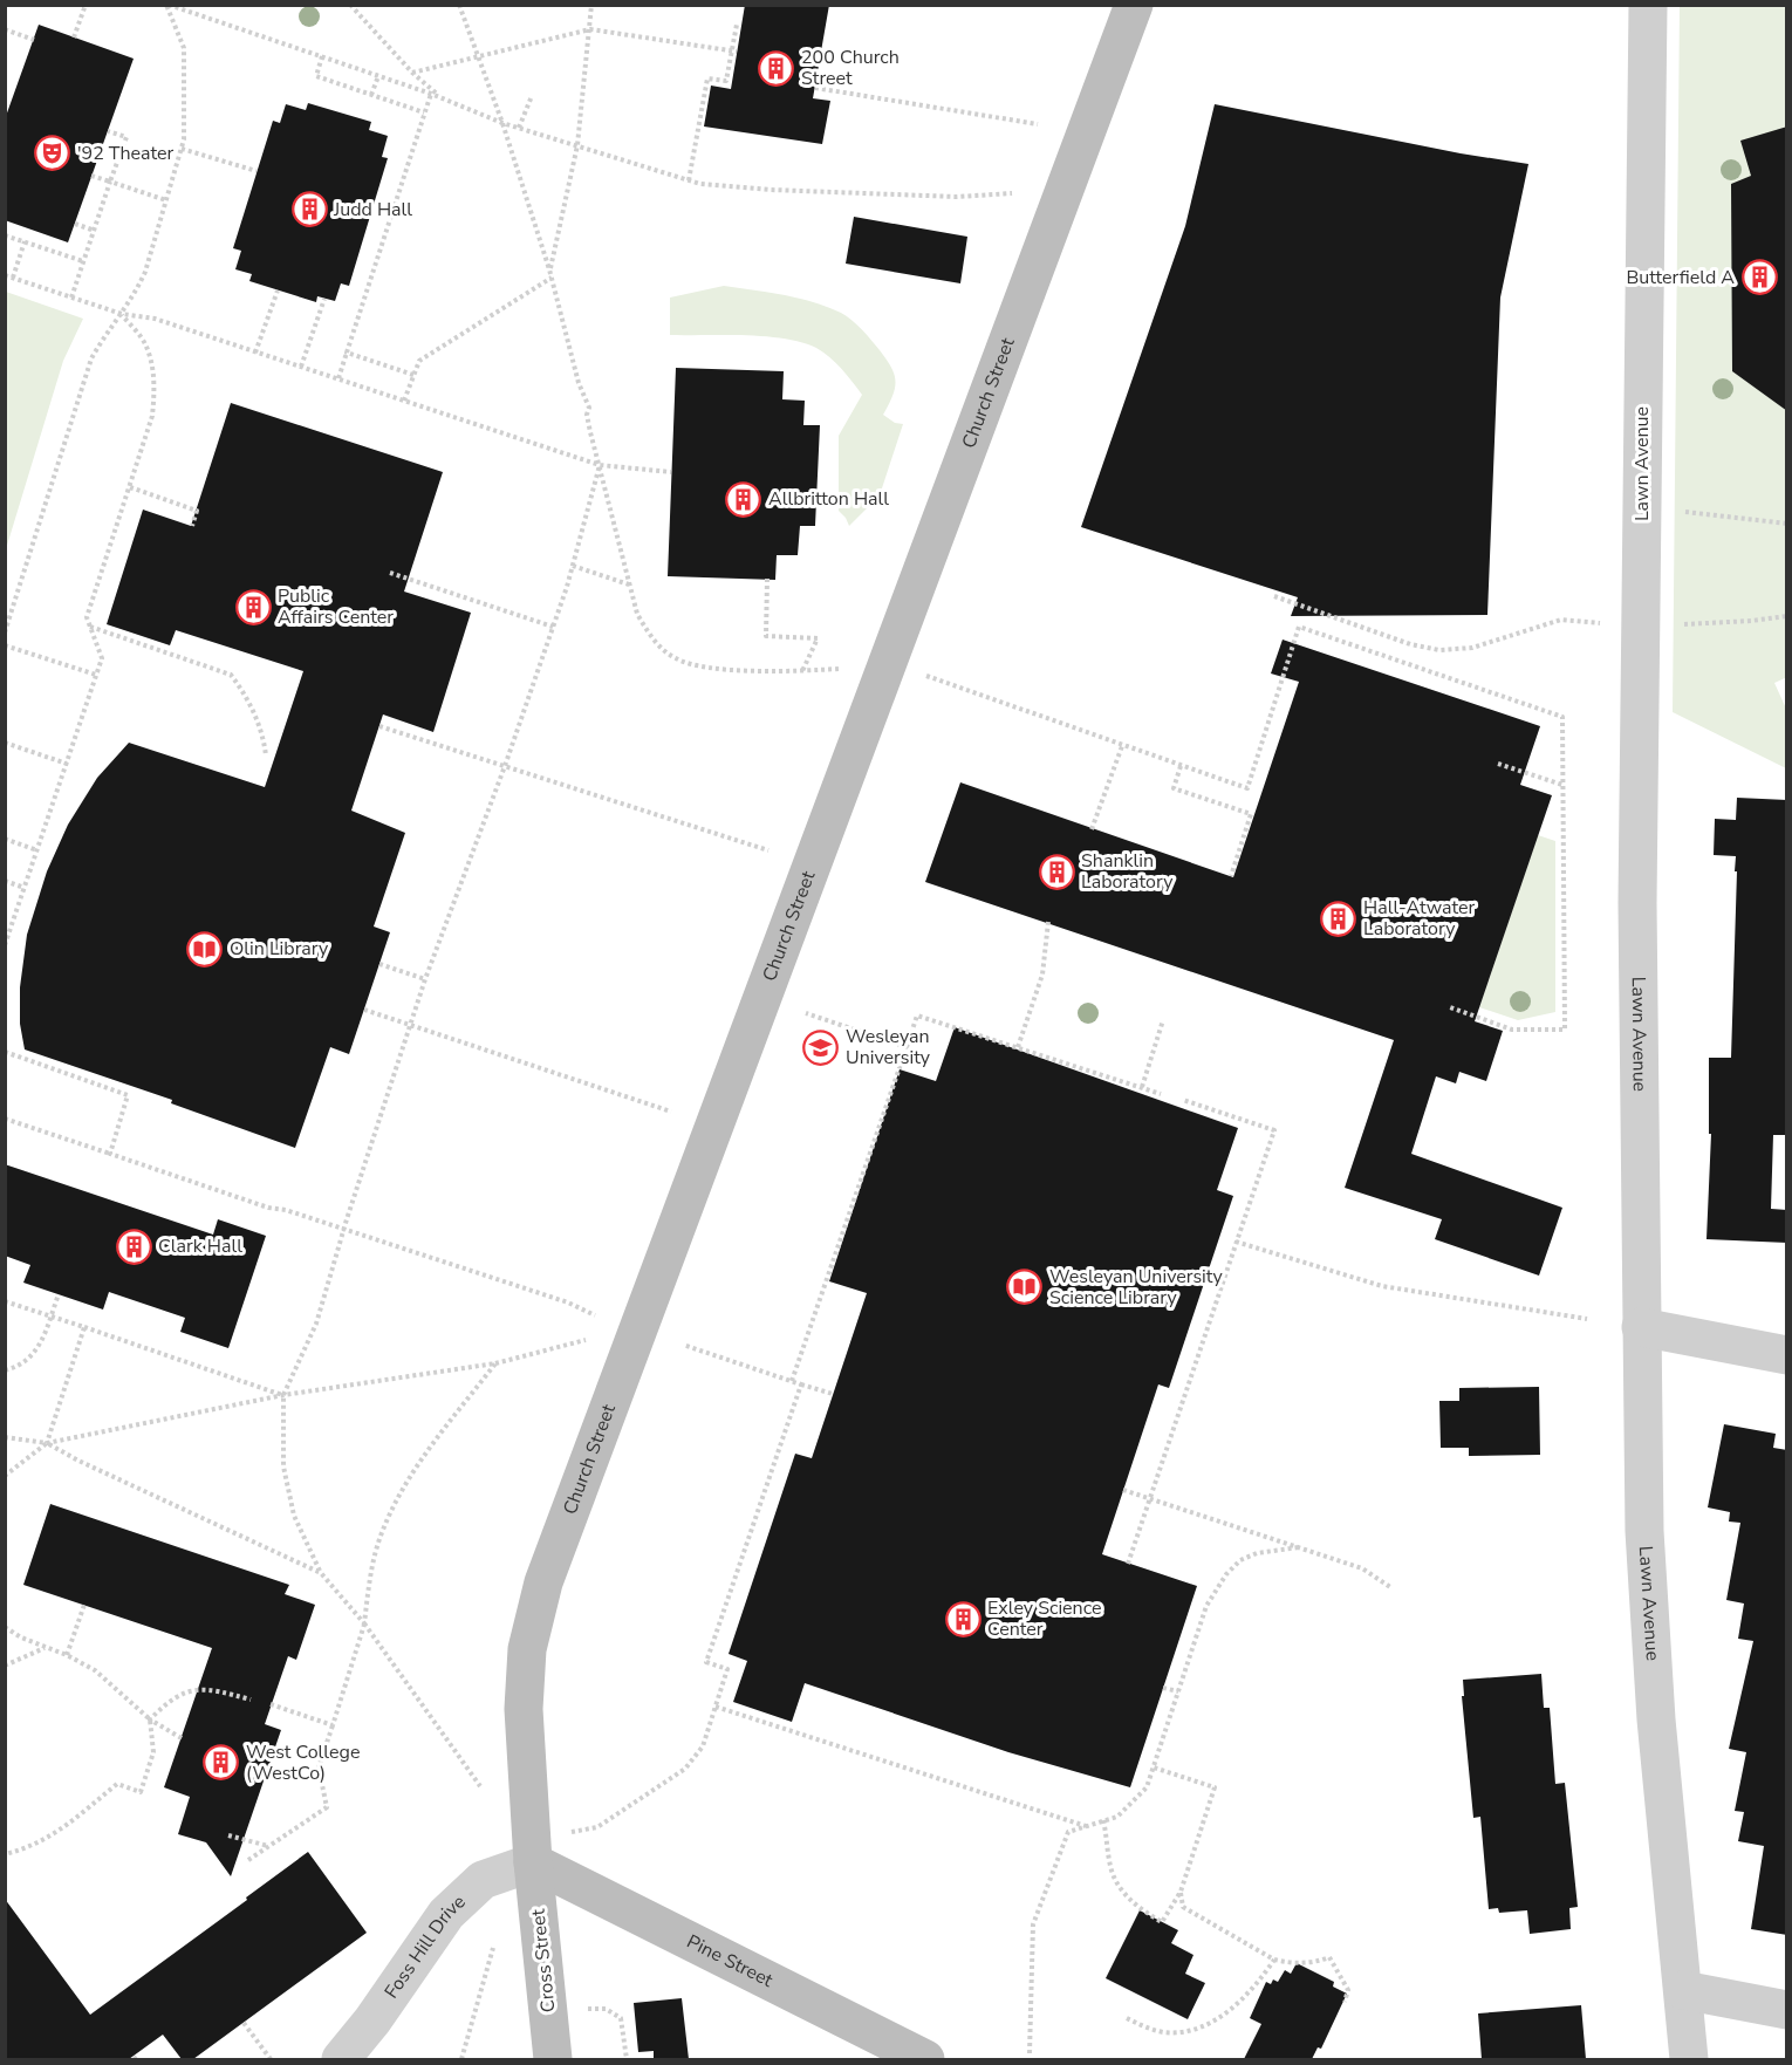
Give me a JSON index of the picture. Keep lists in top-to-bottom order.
{
  "streets": {
    "street": [
      "Church Street",
      "Lawn Avenue",
      "Foss Hill Drive",
      "Cross Street",
      "Pine Street"
    ]
  },
  "crossings": [
    ["Church Street", "Foss Hill Drive"],
    ["Church Street", "Cross Street"],
    ["Church Street", "Pine Street"],
    ["Foss Hill Drive", "Cross Street"],
    ["Foss Hill Drive", "Pine Street"],
    ["Cross Street", "Pine Street"]
  ],
  "places": {
    "building": [
      "200 Church Street",
      "Judd Hall",
      "Butterfield A",
      "Allbritton Hall",
      "Public Affairs Center",
      "Shanklin Laboratory",
      "Hall-Atwater Laboratory",
      "Clark Hall",
      "Exley Science Center",
      "West College (WestCo)"
    ],
    "theatre": ["'92 Theater"],
    "library": ["Olin Library", "Wesleyan University Science Library"],
    "school or university": ["Wesleyan University"]
  }
}
